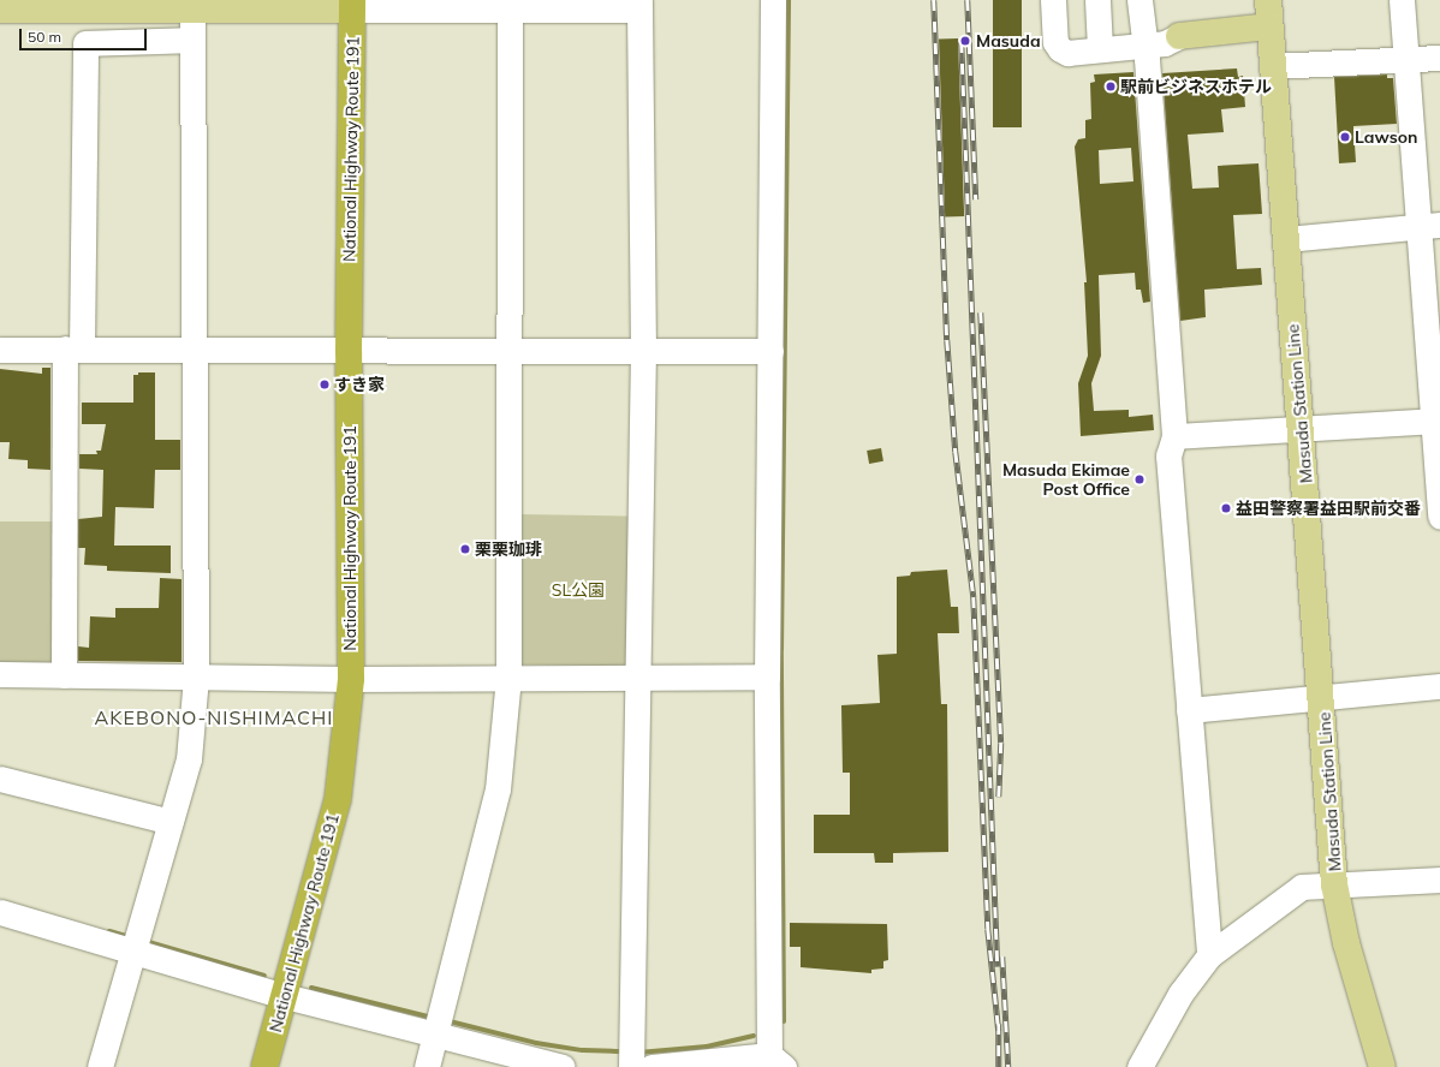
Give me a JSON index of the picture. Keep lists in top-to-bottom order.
{
  "streets": {
    "highway": ["National Highway Route 191"],
    "main road": ["Masuda Station Line"]
  },
  "districts": ["AKEBONO-NISHIMACHI"],
  "parks": ["SL公園"],
  "places": [
    "Masuda",
    "駅前ビジネスホテル",
    "Lawson",
    "すき家",
    "Masuda Ekimae Post Office",
    "益田警察署益田駅前交番",
    "栗栗珈琲"
  ],
  "scale_bar": "50 m"
}
